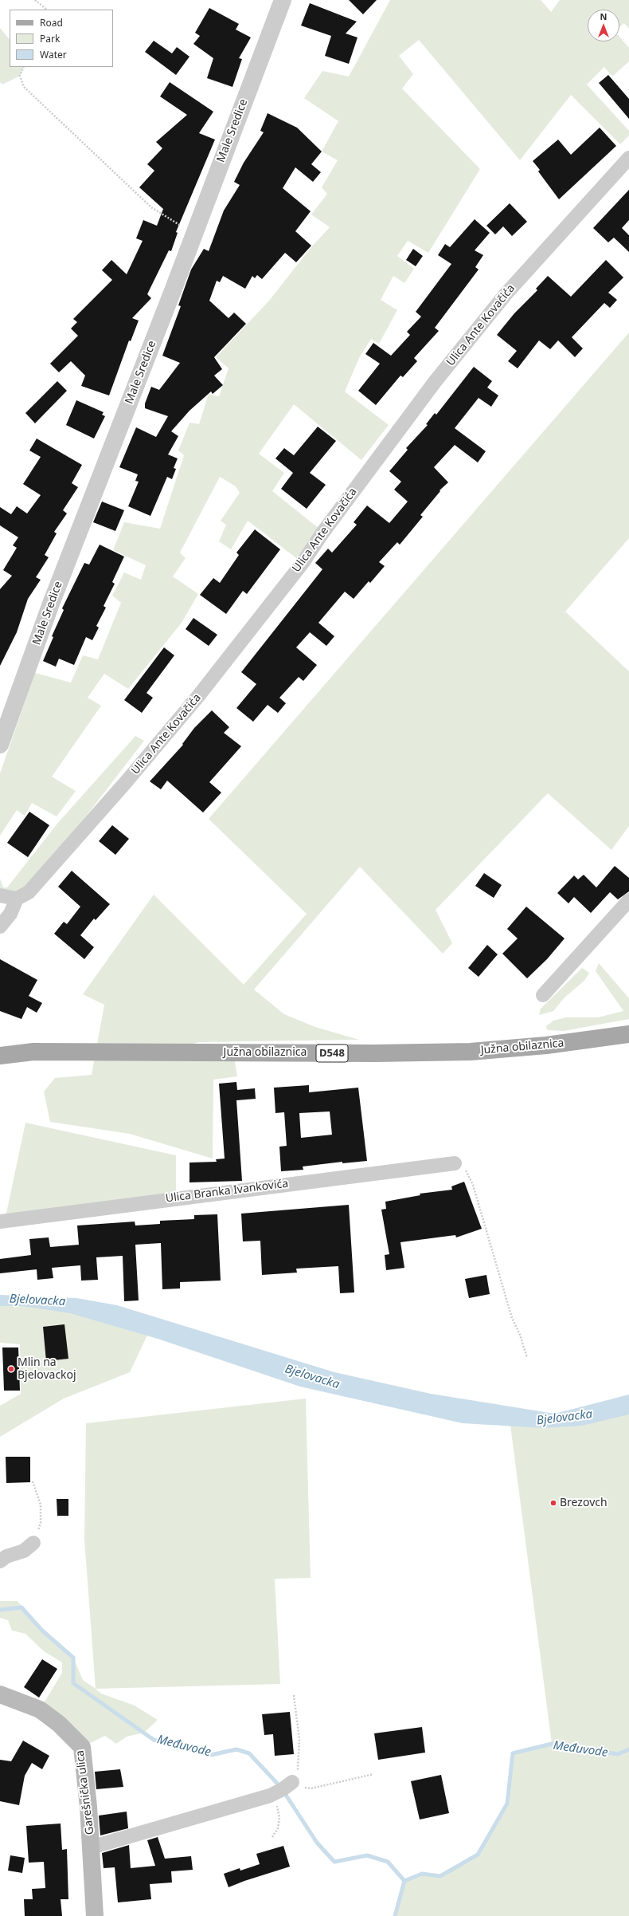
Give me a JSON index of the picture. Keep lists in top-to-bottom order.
{
  "streets": {
    "main road": ["Južna obilaznica", "D548", "Garešnička ulica"],
    "street": ["Male Sredice", "Ulica Ante Kovačića", "Ulica Branka Ivankovića"]
  },
  "water": ["Bjelovacka", "Međuvode"],
  "places": ["Mlin na Bjelovackoj", "Brezovch"],
  "legend": ["Road", "Park", "Water"],
  "north": "top"
}
